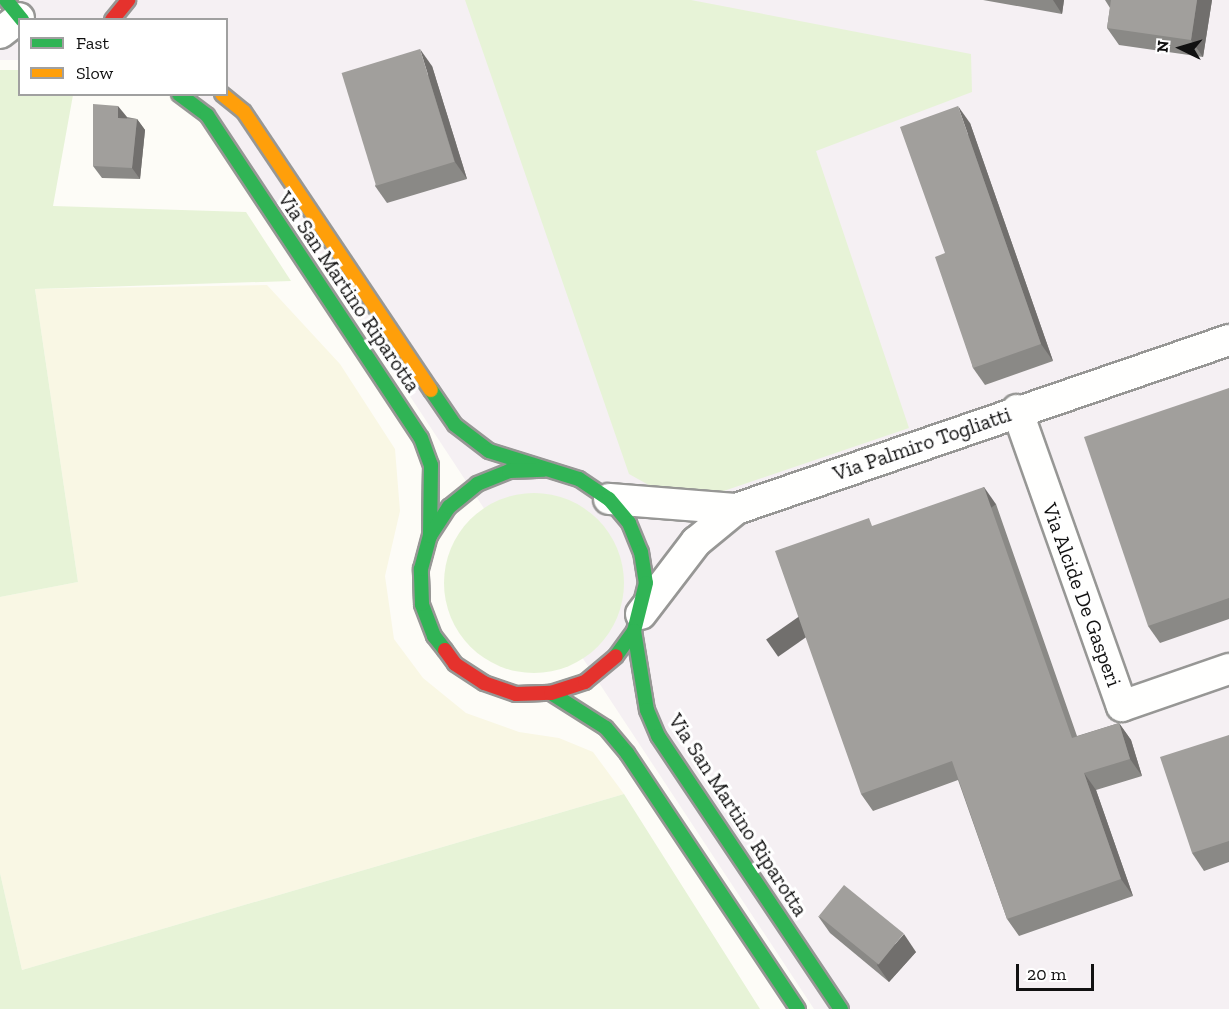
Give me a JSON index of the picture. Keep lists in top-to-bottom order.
{
  "streets": {
    "street": ["Via San Martino Riparotta", "Via Palmiro Togliatti", "Via Alcide De Gasperi"]
  },
  "crossings": [
    ["Via Palmiro Togliatti", "Via Alcide De Gasperi"]
  ],
  "legend": ["Fast", "Slow"],
  "scale_bar": "20 m",
  "north": "left"
}
